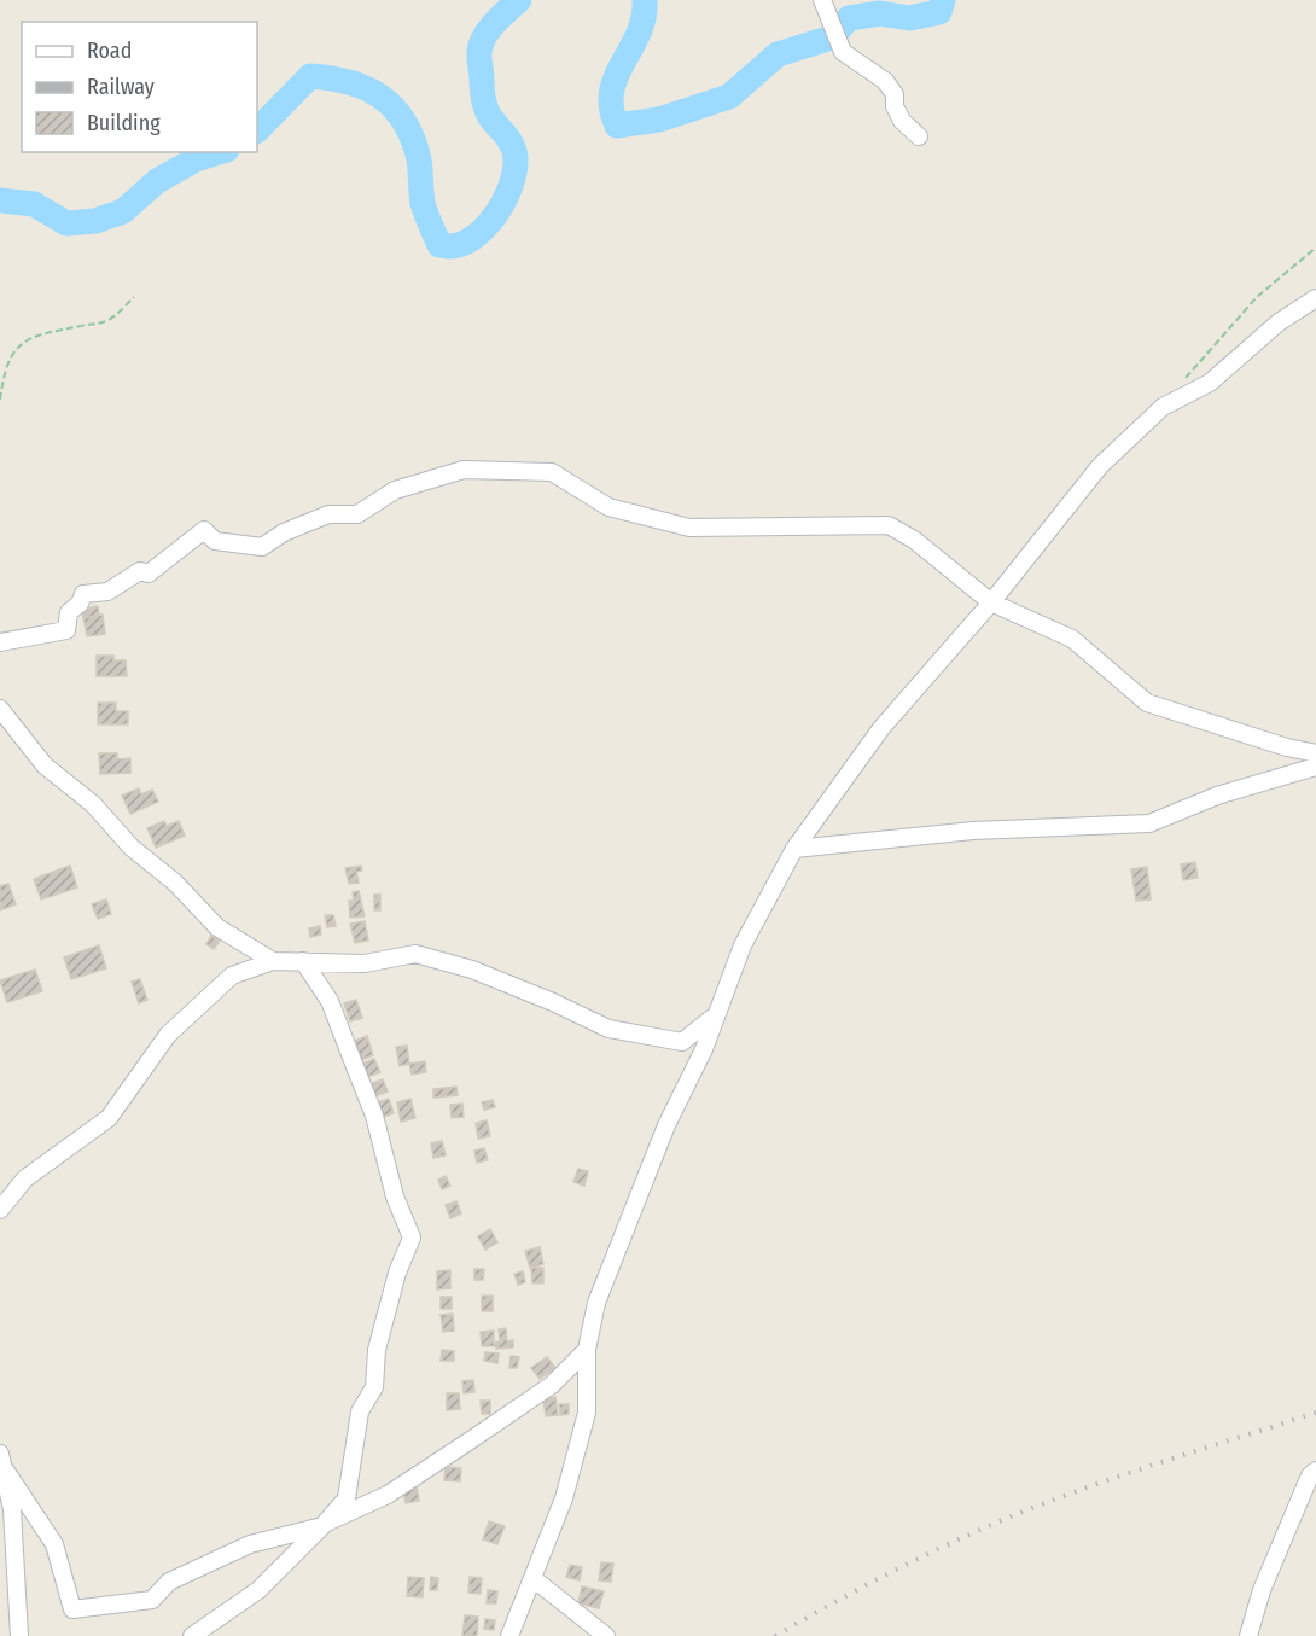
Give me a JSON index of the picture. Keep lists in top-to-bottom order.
{
  "legend": ["Road", "Railway", "Building"]
}
